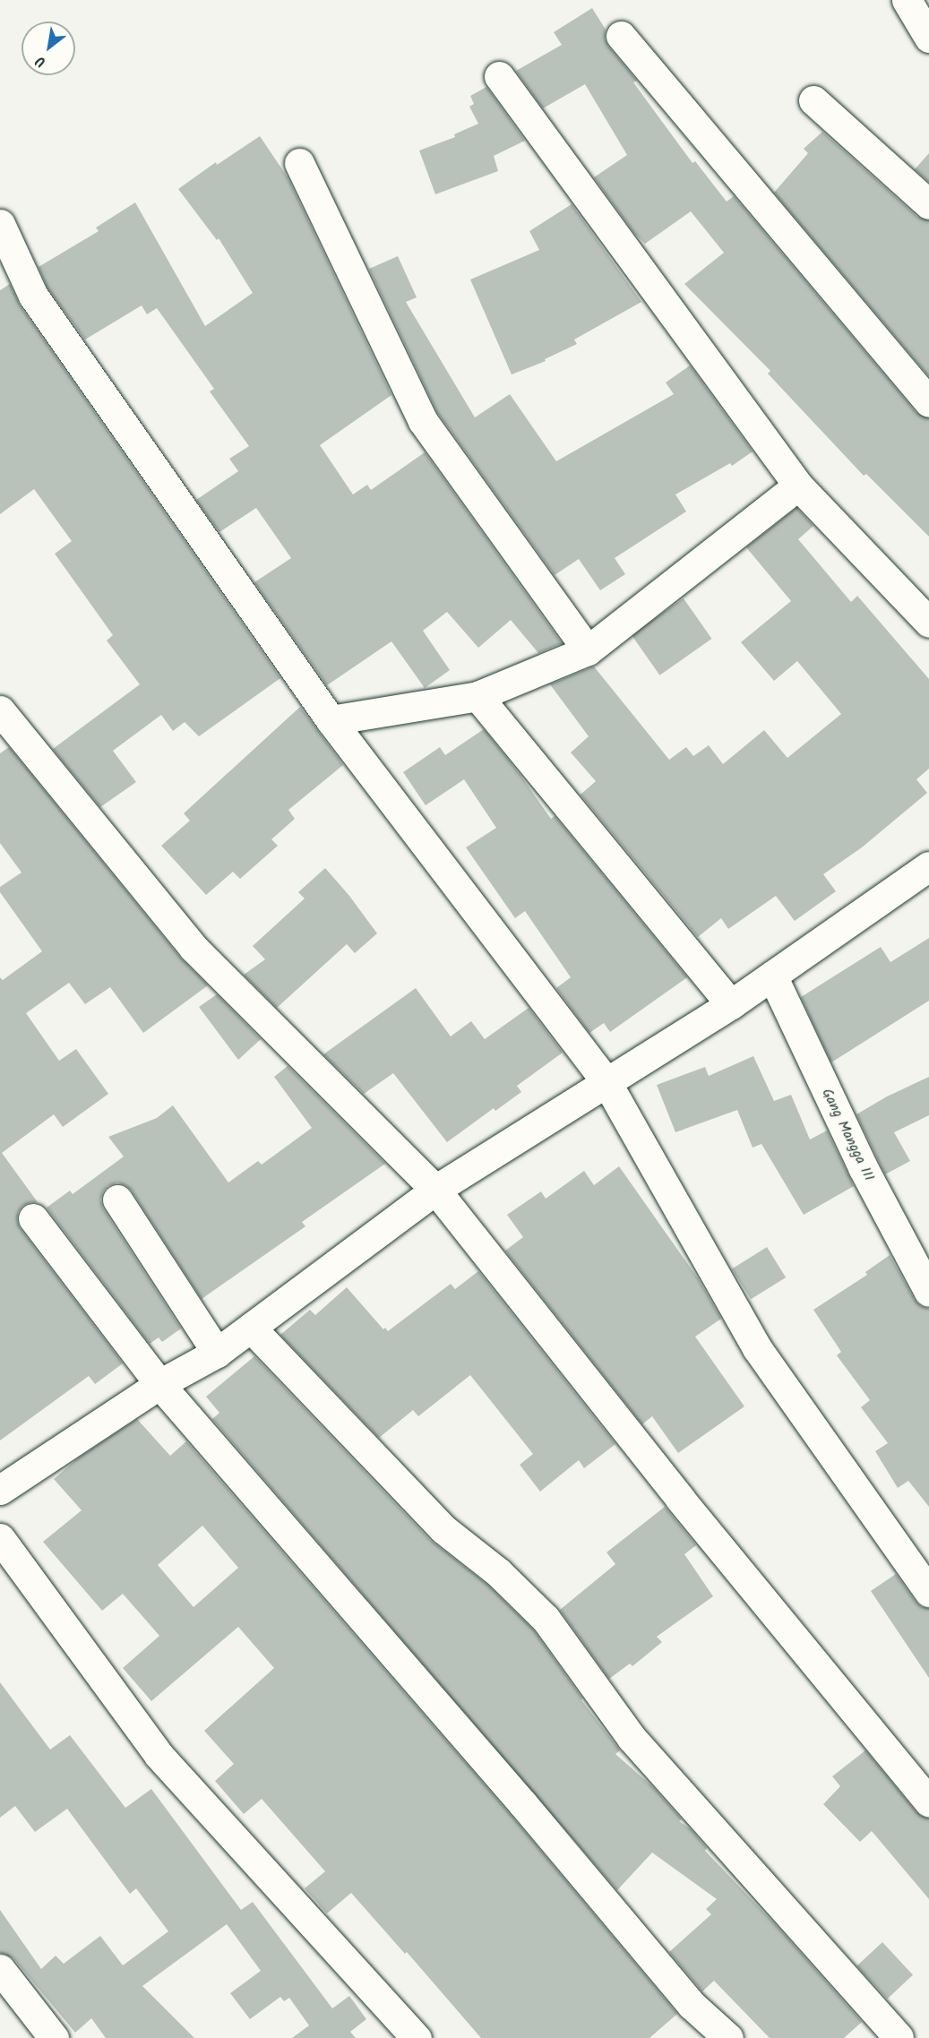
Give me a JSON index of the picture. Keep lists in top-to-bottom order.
{
  "streets": {
    "street": ["Gang Mangga III"]
  },
  "north": "bottom left"
}
